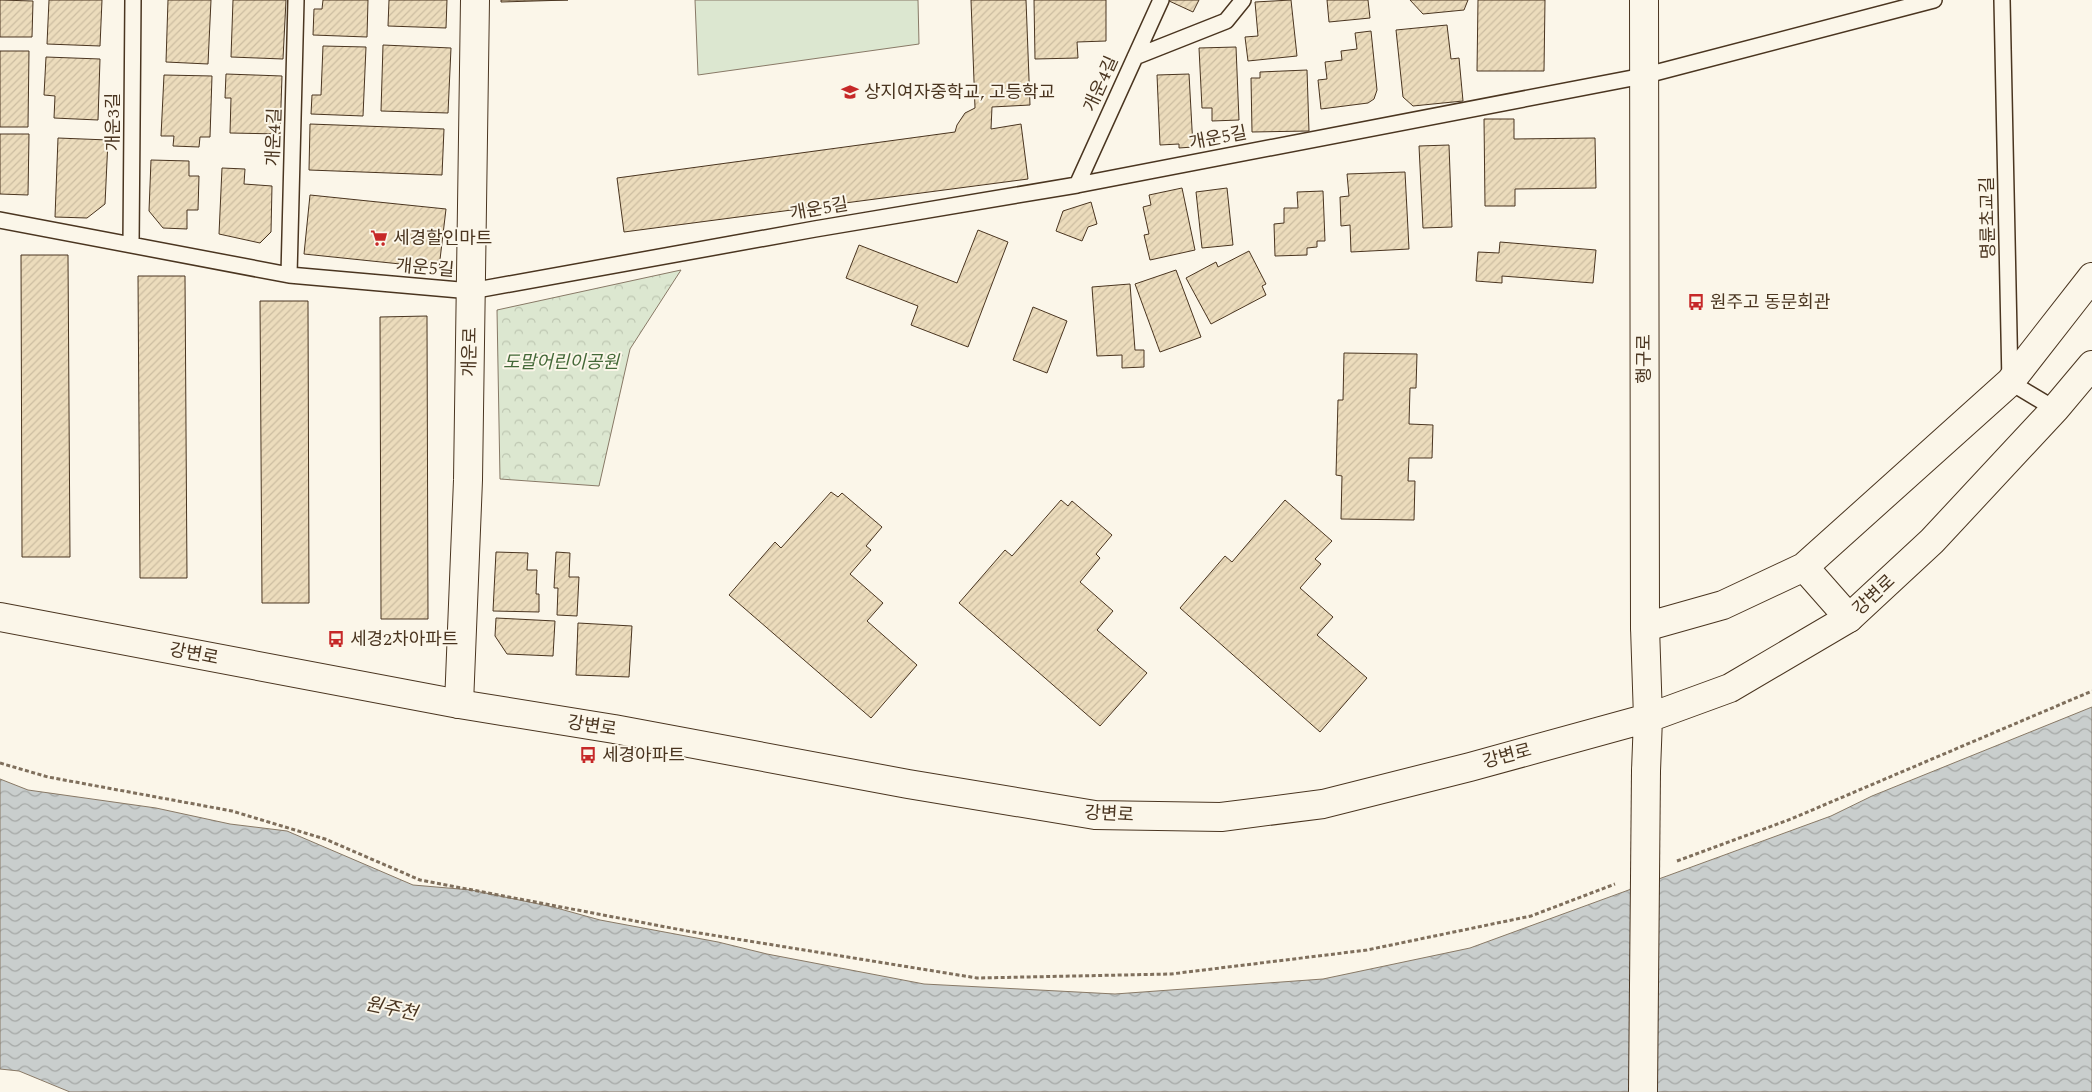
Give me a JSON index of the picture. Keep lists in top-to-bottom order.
{
  "streets": {
    "street": ["개운로", "행구로", "강변로"],
    "lane": [
      "개운4길",
      "개운3길",
      "개운5길",
      "명륜초교길"
    ]
  },
  "crossings": [
    ["개운4길", "개운5길"],
    ["개운3길", "개운5길"],
    ["개운5길", "개운로"],
    ["개운5길", "행구로"],
    ["개운로", "강변로"],
    ["행구로", "강변로"]
  ],
  "water": ["원주천"],
  "parks": ["도말어린이공원"],
  "places": {
    "school or university": ["상지여자중학교, 고등학교"],
    "supermarket": ["세경할인마트"],
    "bus stop": ["원주고 동문회관", "세경2차아파트", "세경아파트"]
  }
}
